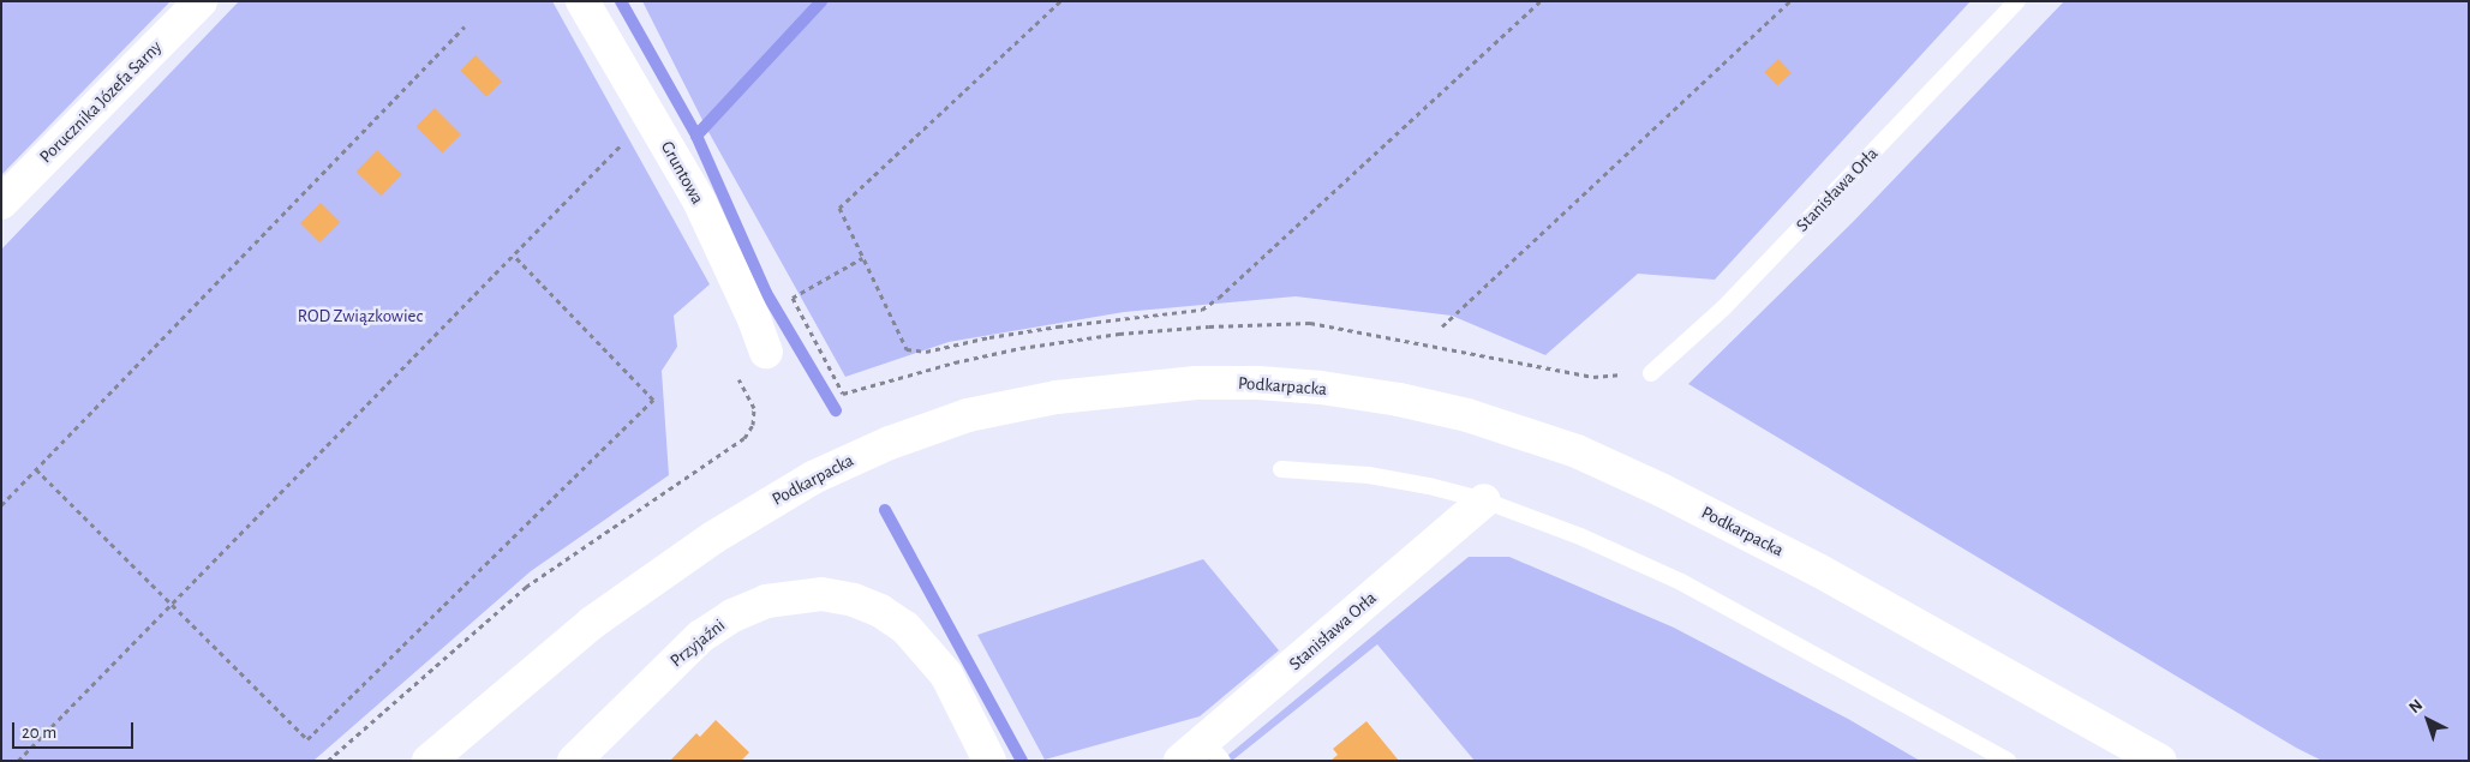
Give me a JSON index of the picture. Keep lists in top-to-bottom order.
{
  "streets": {
    "main road": [
      "Porucznika Józefa Sarny",
      "Gruntowa",
      "Stanisława Orła",
      "Podkarpacka",
      "Przyjaźni"
    ]
  },
  "parks": ["ROD Związkowiec"],
  "scale_bar": "20 m",
  "north": "top left"
}
